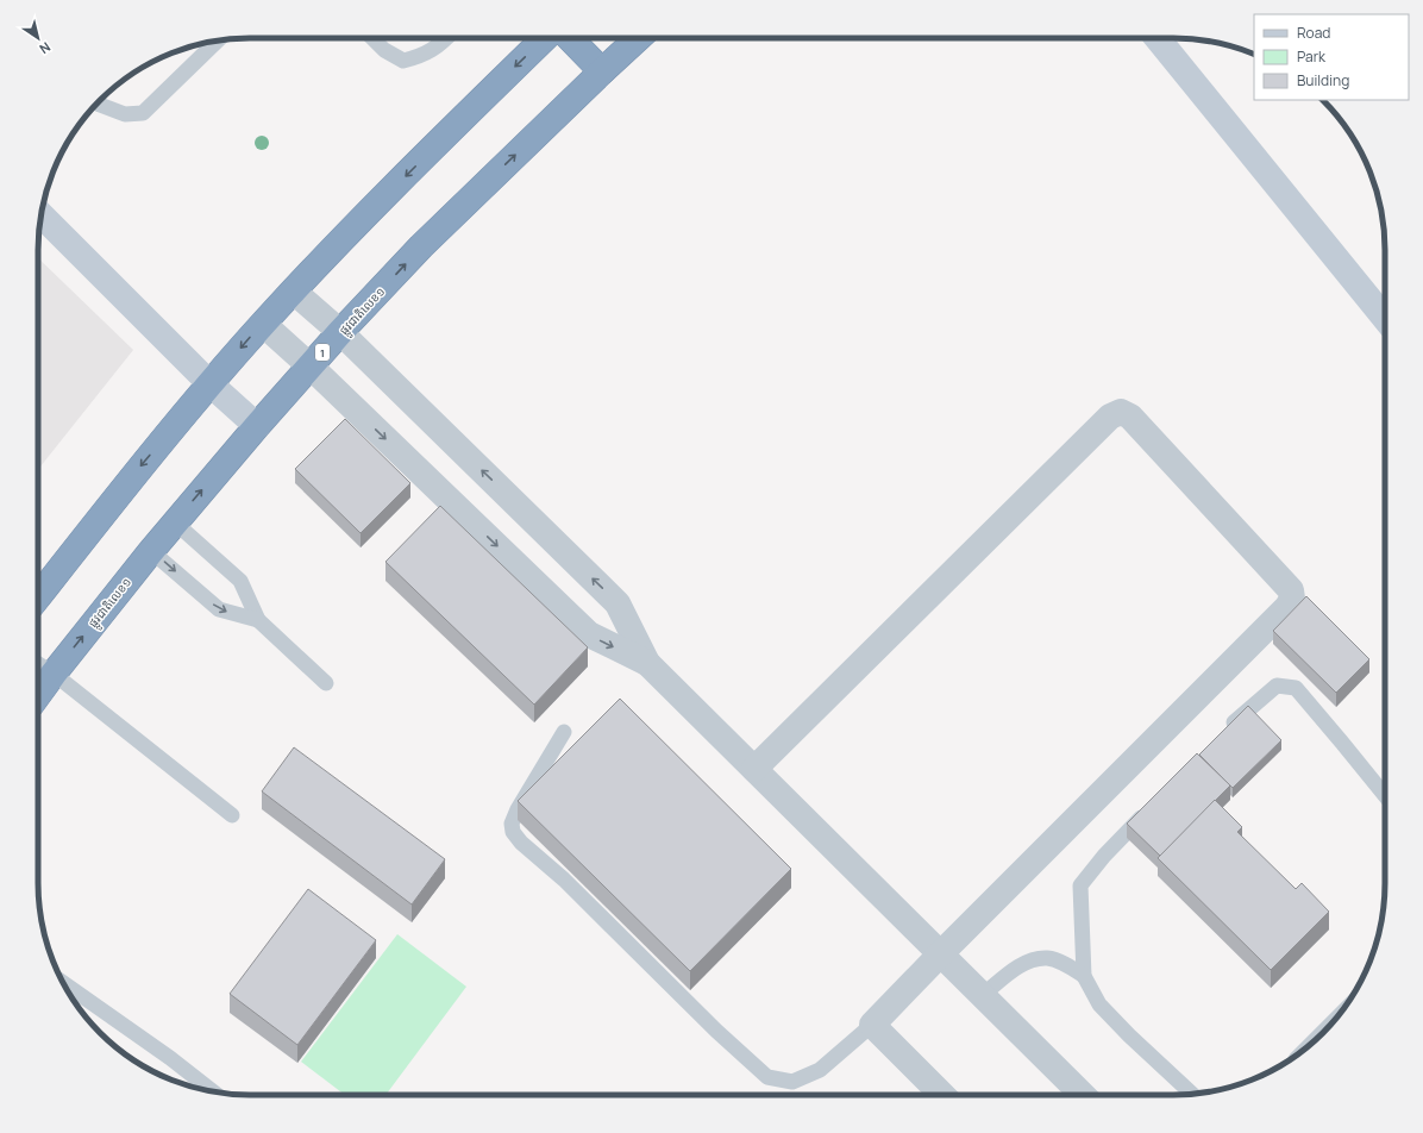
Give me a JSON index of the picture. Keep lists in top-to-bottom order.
{
  "streets": {
    "highway": ["ផ្លូវជាតិលេខ១", "1"]
  },
  "legend": ["Road", "Park", "Building"],
  "north": "bottom right"
}
